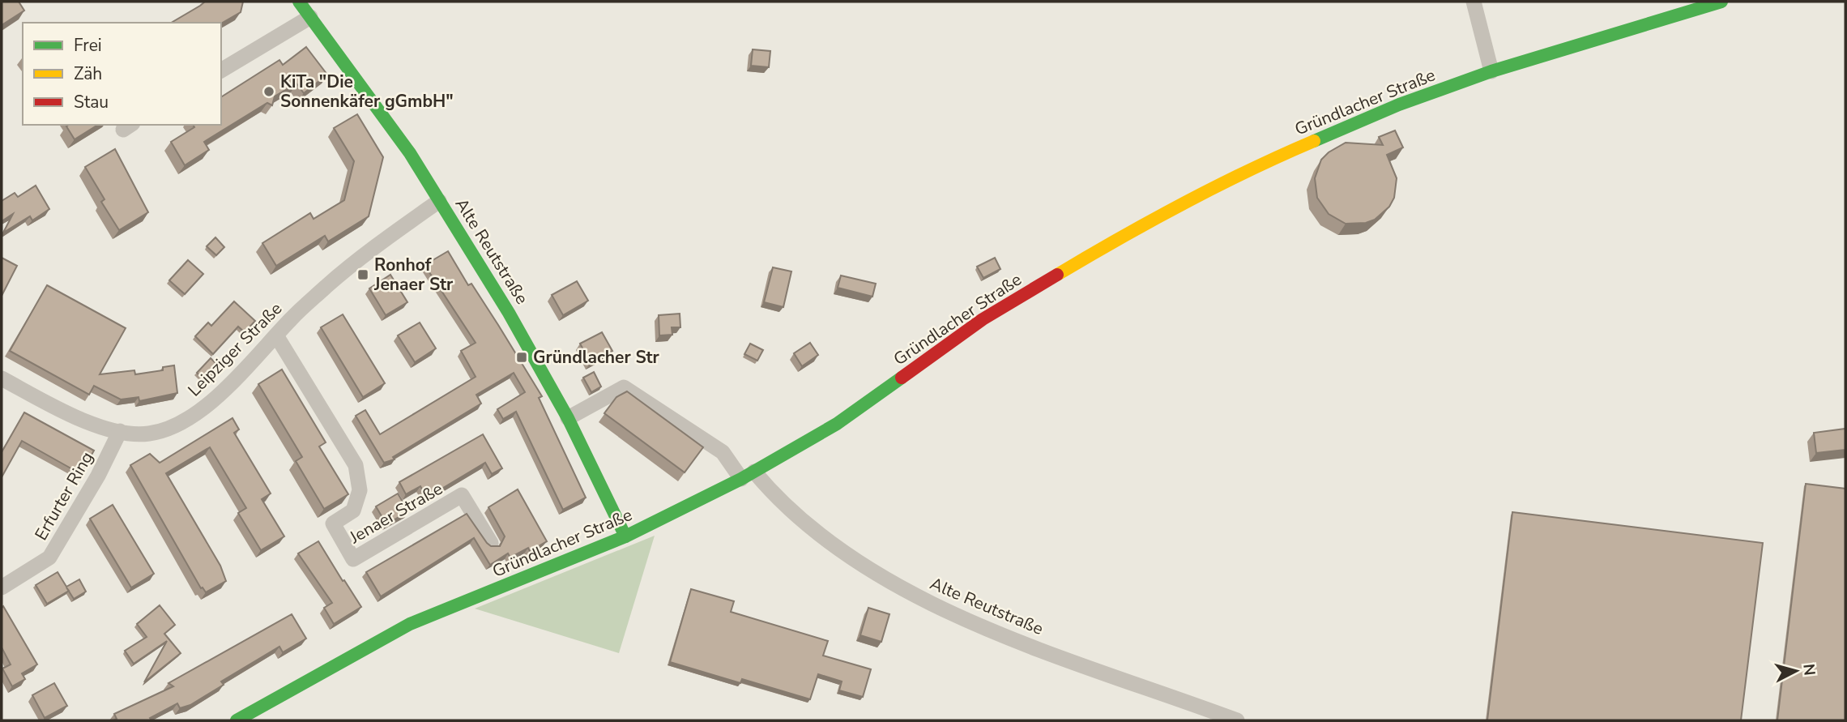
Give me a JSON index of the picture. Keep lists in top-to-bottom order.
{
  "streets": {
    "main road": ["Gründlacher Straße", "Alte Reutstraße"],
    "street": ["Leipziger Straße", "Erfurter Ring", "Jenaer Straße"]
  },
  "crossings": [
    ["Gründlacher Straße", "Alte Reutstraße"],
    ["Alte Reutstraße", "Leipziger Straße"],
    ["Leipziger Straße", "Erfurter Ring"],
    ["Leipziger Straße", "Jenaer Straße"]
  ],
  "places": {
    "other": ["KiTa \"Die Sonnenkäfer gGmbH\""],
    "transit": ["Ronhof Jenaer Str", "Gründlacher Str"]
  },
  "legend": ["Frei", "Zäh", "Stau"],
  "north": "right"
}
